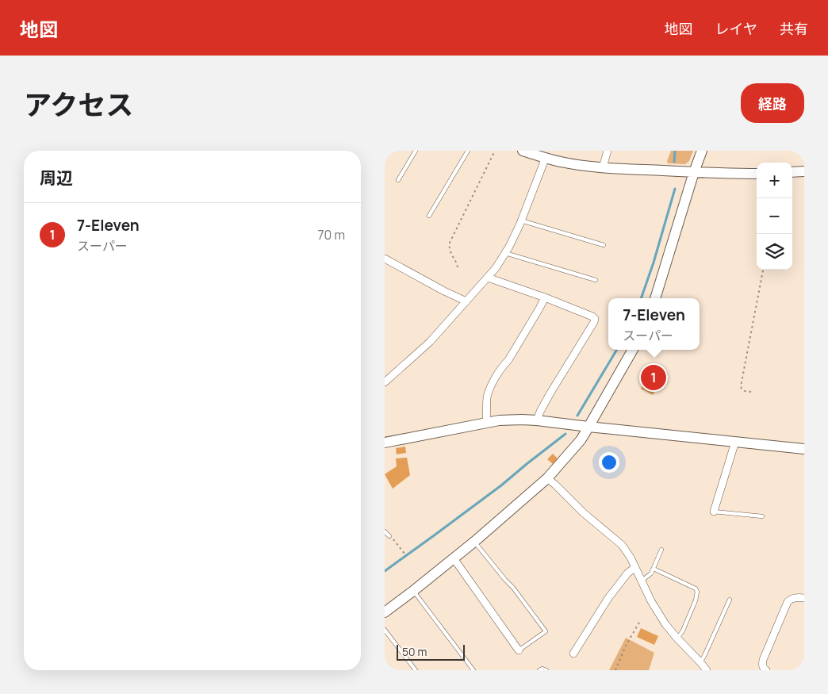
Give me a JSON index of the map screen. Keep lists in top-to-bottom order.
{
  "scale_bar": "50 m",
  "page": {
    "header": "地図",
    "nav": ["地図", "レイヤ", "共有"],
    "title": "アクセス",
    "buttons": "経路",
    "heading": "周辺",
    "map_buttons": ["+", "−"],
    "list": [
      {
        "mark": "1",
        "name": "7-Eleven",
        "note": "スーパー",
        "value": "70 m"
      }
    ],
    "popup": ["7-Eleven", "スーパー"],
    "pins": "1",
    "scale": "50 m"
  }
}
